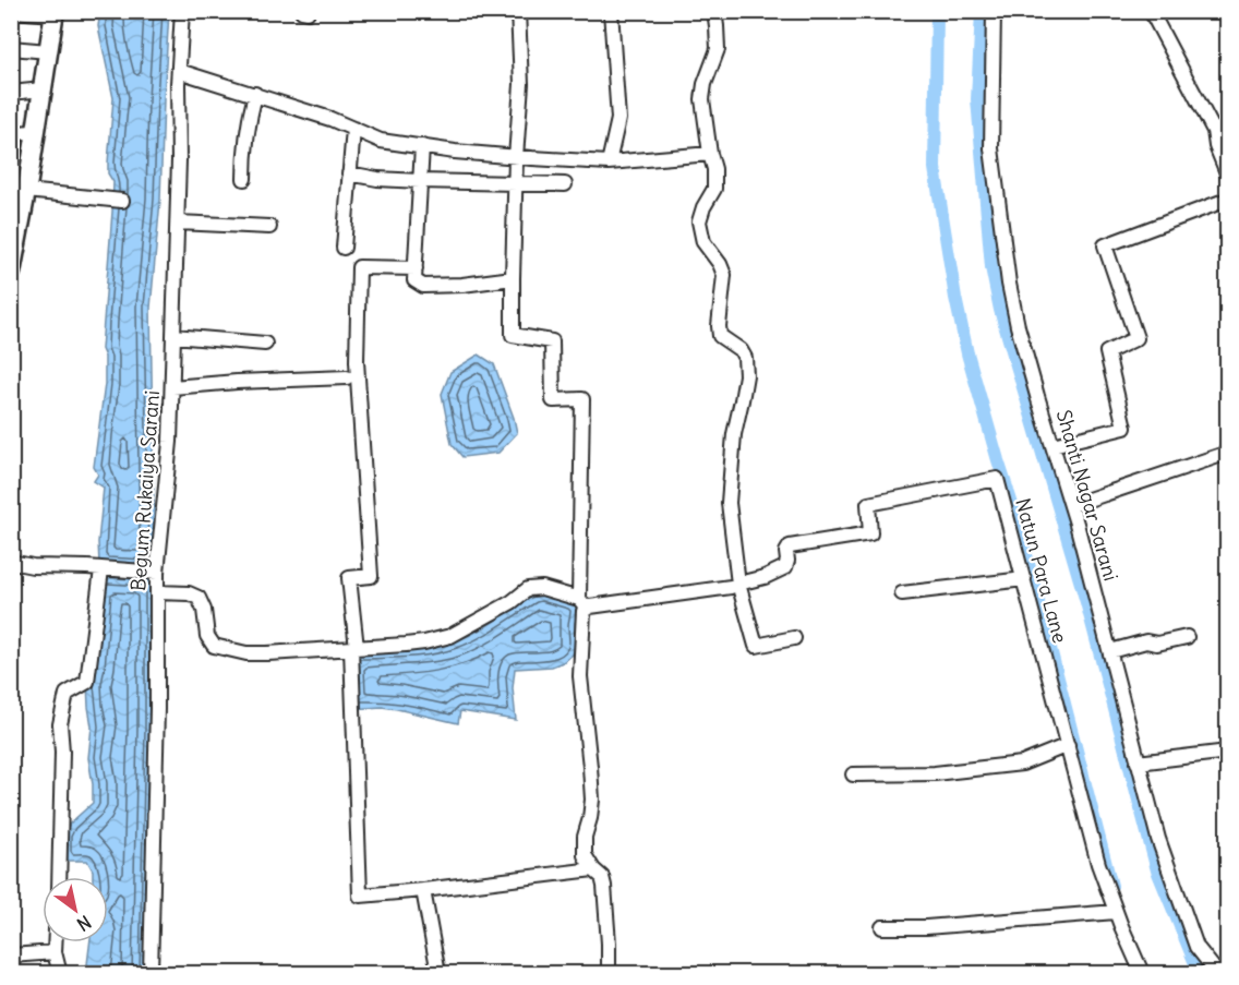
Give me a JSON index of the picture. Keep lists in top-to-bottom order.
{
  "streets": {
    "street": ["Begum Rukaiya Sarani", "Shanti Nagar Sarani", "Natun Para Lane"]
  },
  "north": "bottom right"
}
